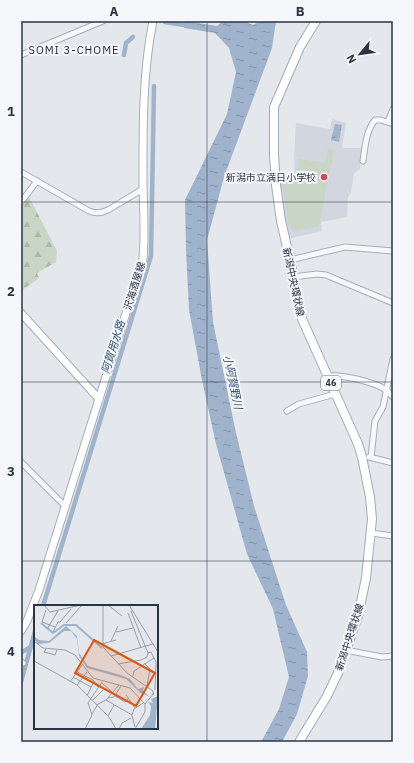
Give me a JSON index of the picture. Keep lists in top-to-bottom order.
{
  "streets": {
    "main road": ["新潟中央環状線", "沢海酒屋線", "46"]
  },
  "districts": ["SOMI 3-CHOME"],
  "water": ["阿賀用水路", "小阿賀野川"],
  "places": ["新潟市立満日小学校"],
  "north": "bottom left",
  "grid": {
    "columns": ["A", "B"],
    "rows": [
      "1",
      "2",
      "3",
      "4"
    ]
  }
}
